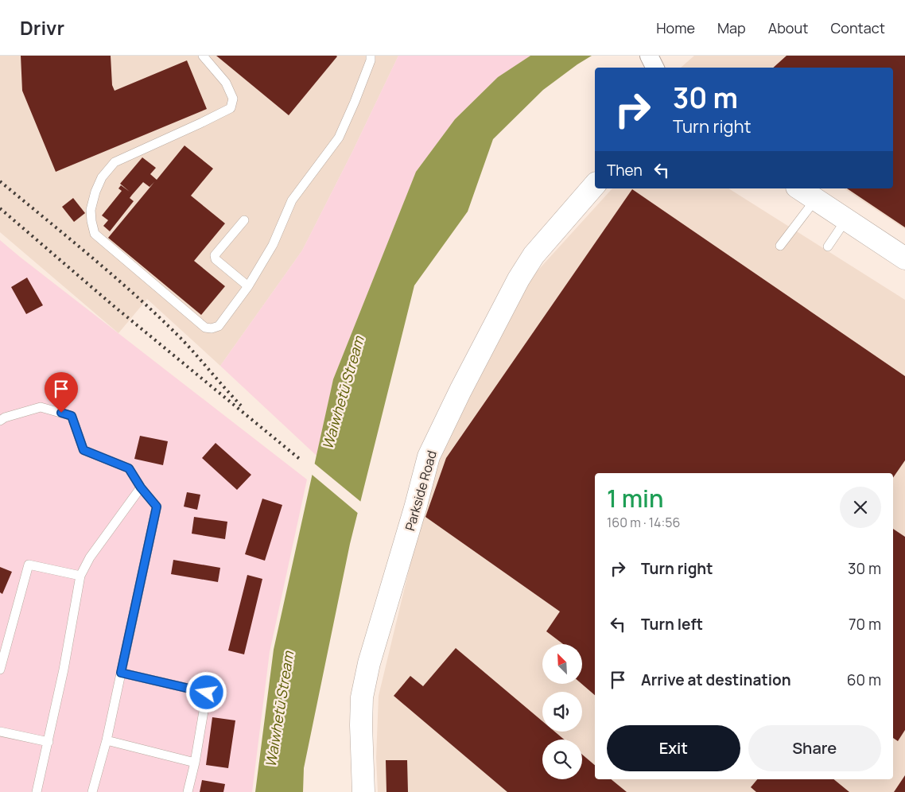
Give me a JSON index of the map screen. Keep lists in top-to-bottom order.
{
  "streets": {
    "main road": ["Parkside Road"]
  },
  "water": ["Waiwhetū Stream"],
  "north": "top left",
  "page": {
    "header": "Drivr",
    "nav": [
      "Home",
      "Map",
      "About",
      "Contact"
    ],
    "turn": ["30 m", "Turn right"],
    "then": "Then",
    "heading": ["1 min", "160 m · 14:56"],
    "list": [
      {
        "name": "Turn right",
        "value": "30 m"
      },
      {
        "name": "Turn left",
        "value": "70 m"
      },
      {
        "name": "Arrive at destination",
        "value": "60 m"
      }
    ],
    "buttons": ["Exit", "Share"]
  }
}
